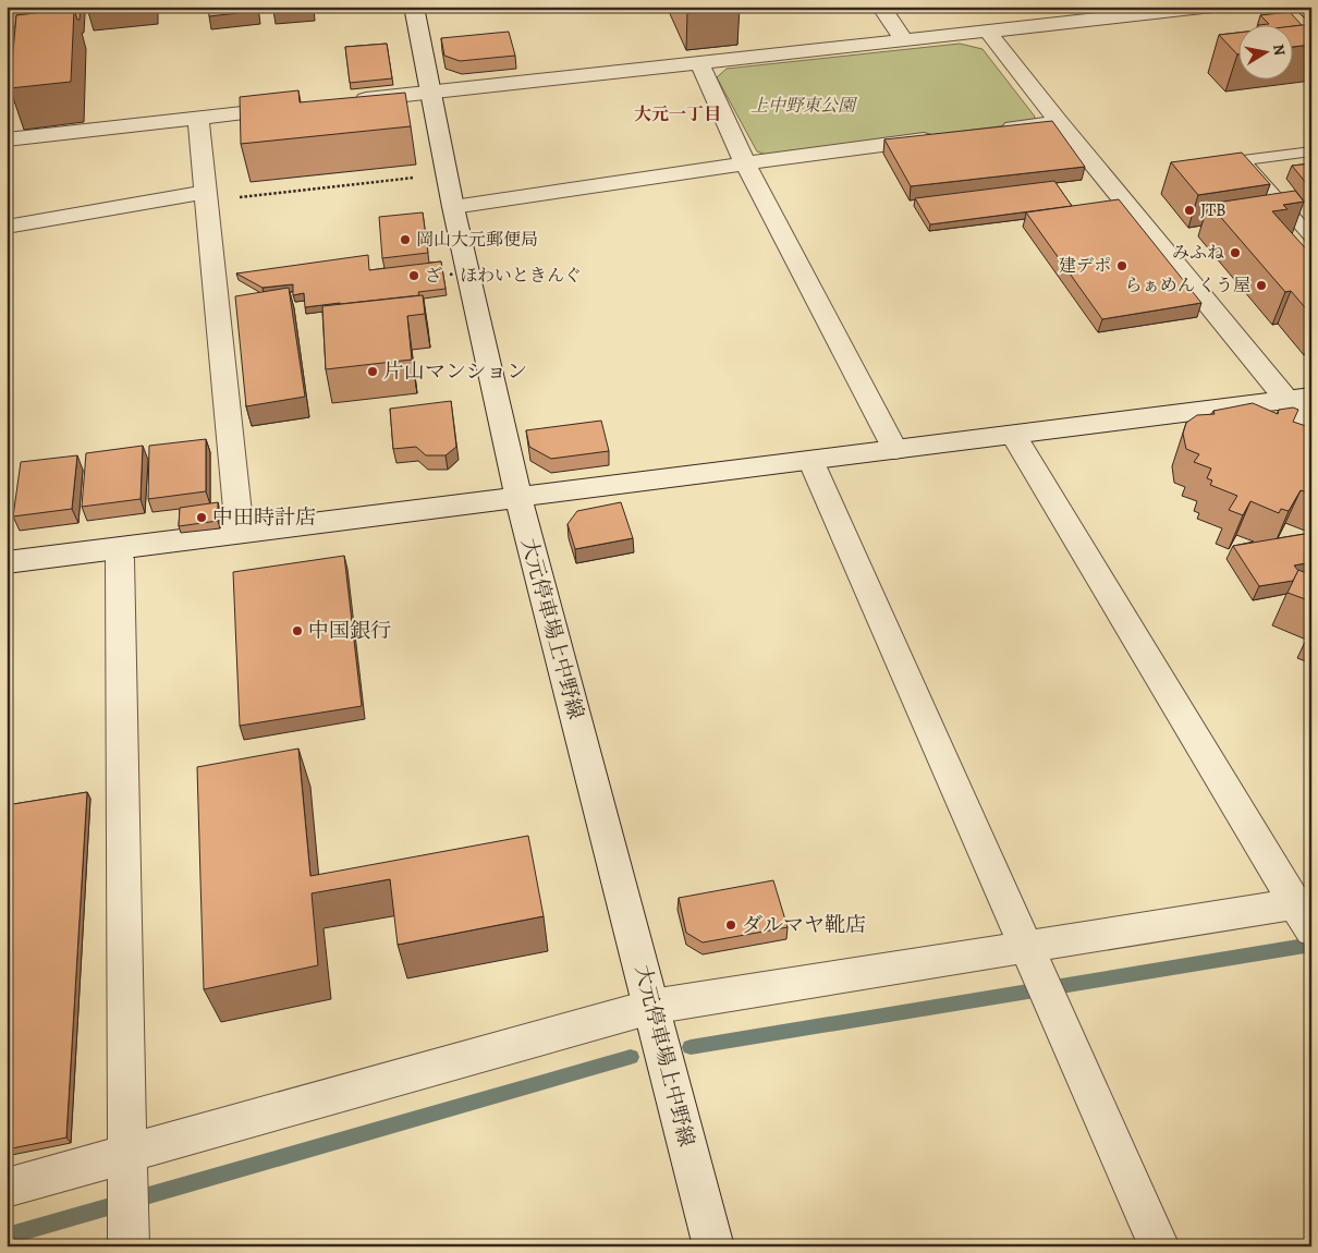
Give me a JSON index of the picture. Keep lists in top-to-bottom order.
{
  "streets": {
    "street": ["大元停車場上中野線"]
  },
  "districts": ["大元一丁目"],
  "parks": ["上中野東公園"],
  "places": [
    "JTB",
    "岡山大元郵便局",
    "みふね",
    "建デポ",
    "ざ・ほわいときんぐ",
    "らぁめん くう屋",
    "片山マンション",
    "中田時計店",
    "中国銀行",
    "ダルマヤ靴店"
  ],
  "north": "right"
}
